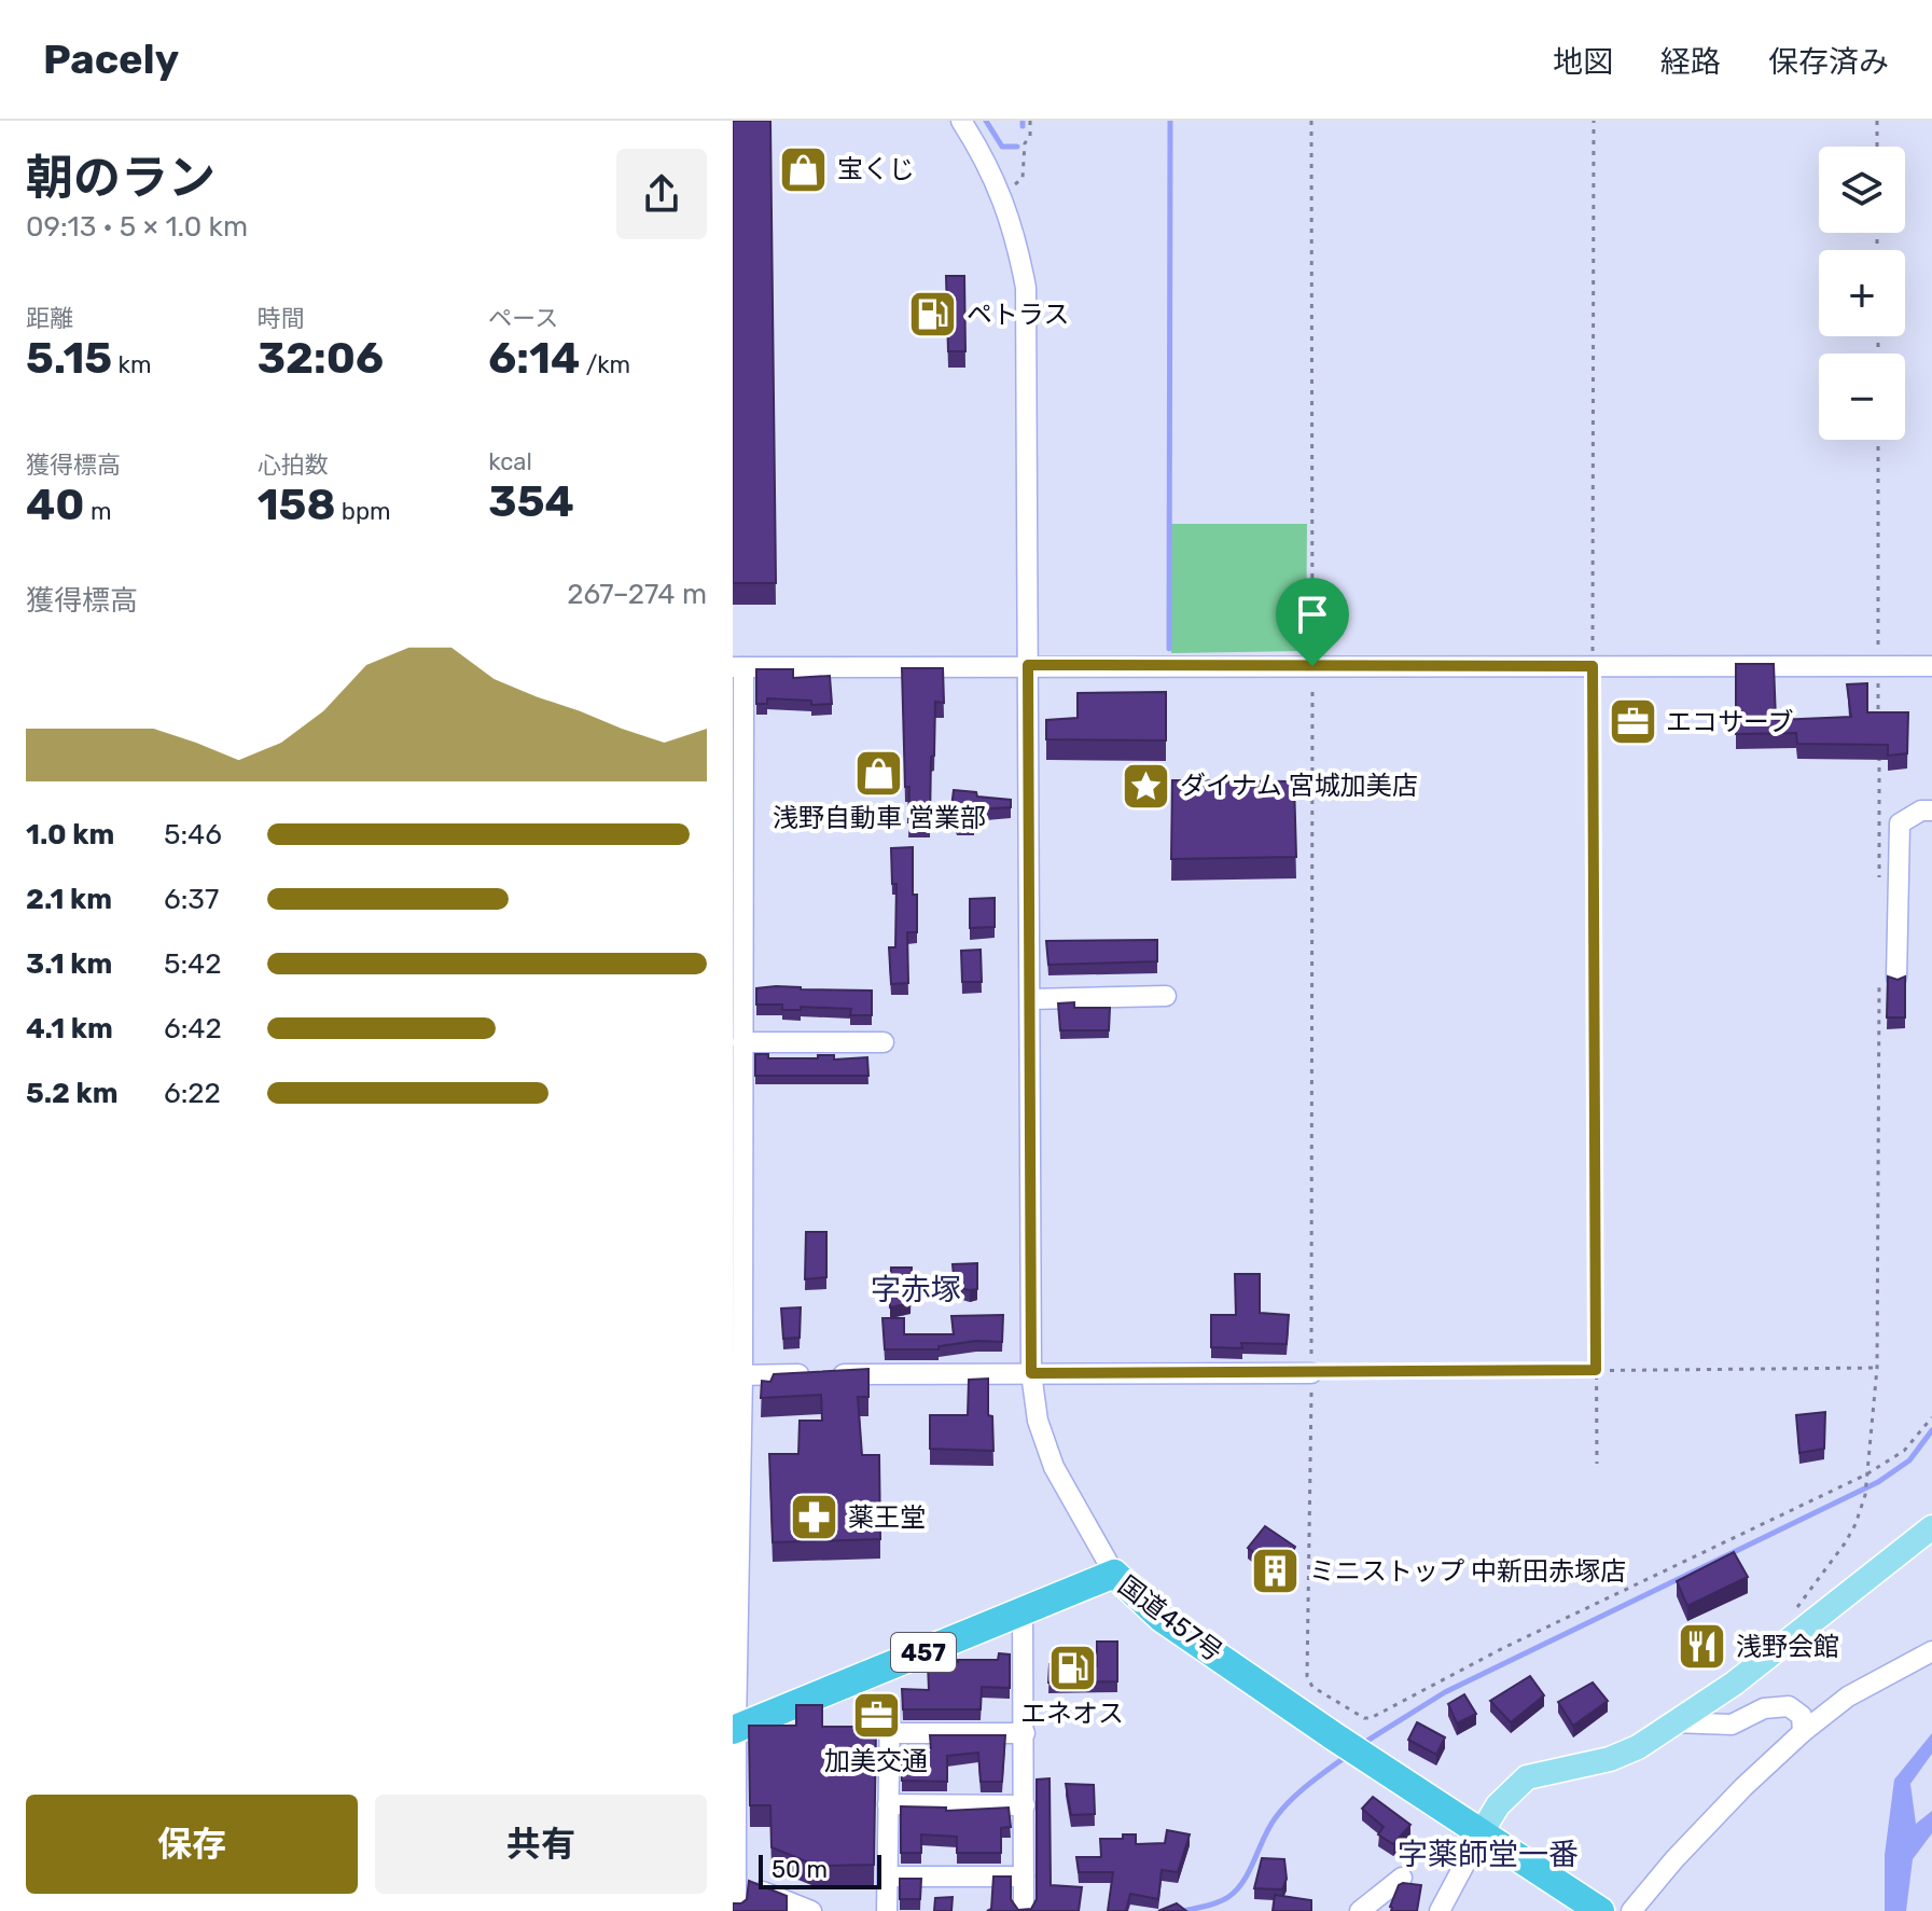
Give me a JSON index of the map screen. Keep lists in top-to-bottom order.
{
  "streets": {
    "highway": ["国道457号", "457"]
  },
  "districts": ["字赤塚", "字薬師堂一番"],
  "places": {
    "shop": ["宝くじ", "浅野自動車 営業部"],
    "fuel station": ["ペトラス", "エネオス"],
    "office": ["エコサーブ", "加美交通"],
    "place": ["ダイナム 宮城加美店"],
    "pharmacy": ["薬王堂"],
    "building": ["ミニストップ 中新田赤塚店"],
    "restaurant": ["浅野会館"]
  },
  "scale_bar": "50 m",
  "page": {
    "header": "Pacely",
    "nav": ["地図", "経路", "保存済み"],
    "heading": ["朝のラン", "09:13 · 5 × 1.0 km"],
    "map_buttons": ["+", "−"],
    "stats": [
      ["距離", "5.15 km"],
      ["時間", "32:06"],
      ["ペース", "6:14 /km"],
      ["獲得標高", "40 m"],
      ["心拍数", "158 bpm"],
      ["kcal", "354"]
    ],
    "chart": ["獲得標高", "267–274 m"],
    "list": [
      {
        "name": "1.0 km",
        "note": "5:46"
      },
      {
        "name": "2.1 km",
        "note": "6:37"
      },
      {
        "name": "3.1 km",
        "note": "5:42"
      },
      {
        "name": "4.1 km",
        "note": "6:42"
      },
      {
        "name": "5.2 km",
        "note": "6:22"
      }
    ],
    "buttons": ["保存", "共有"],
    "scale": "50 m"
  }
}
